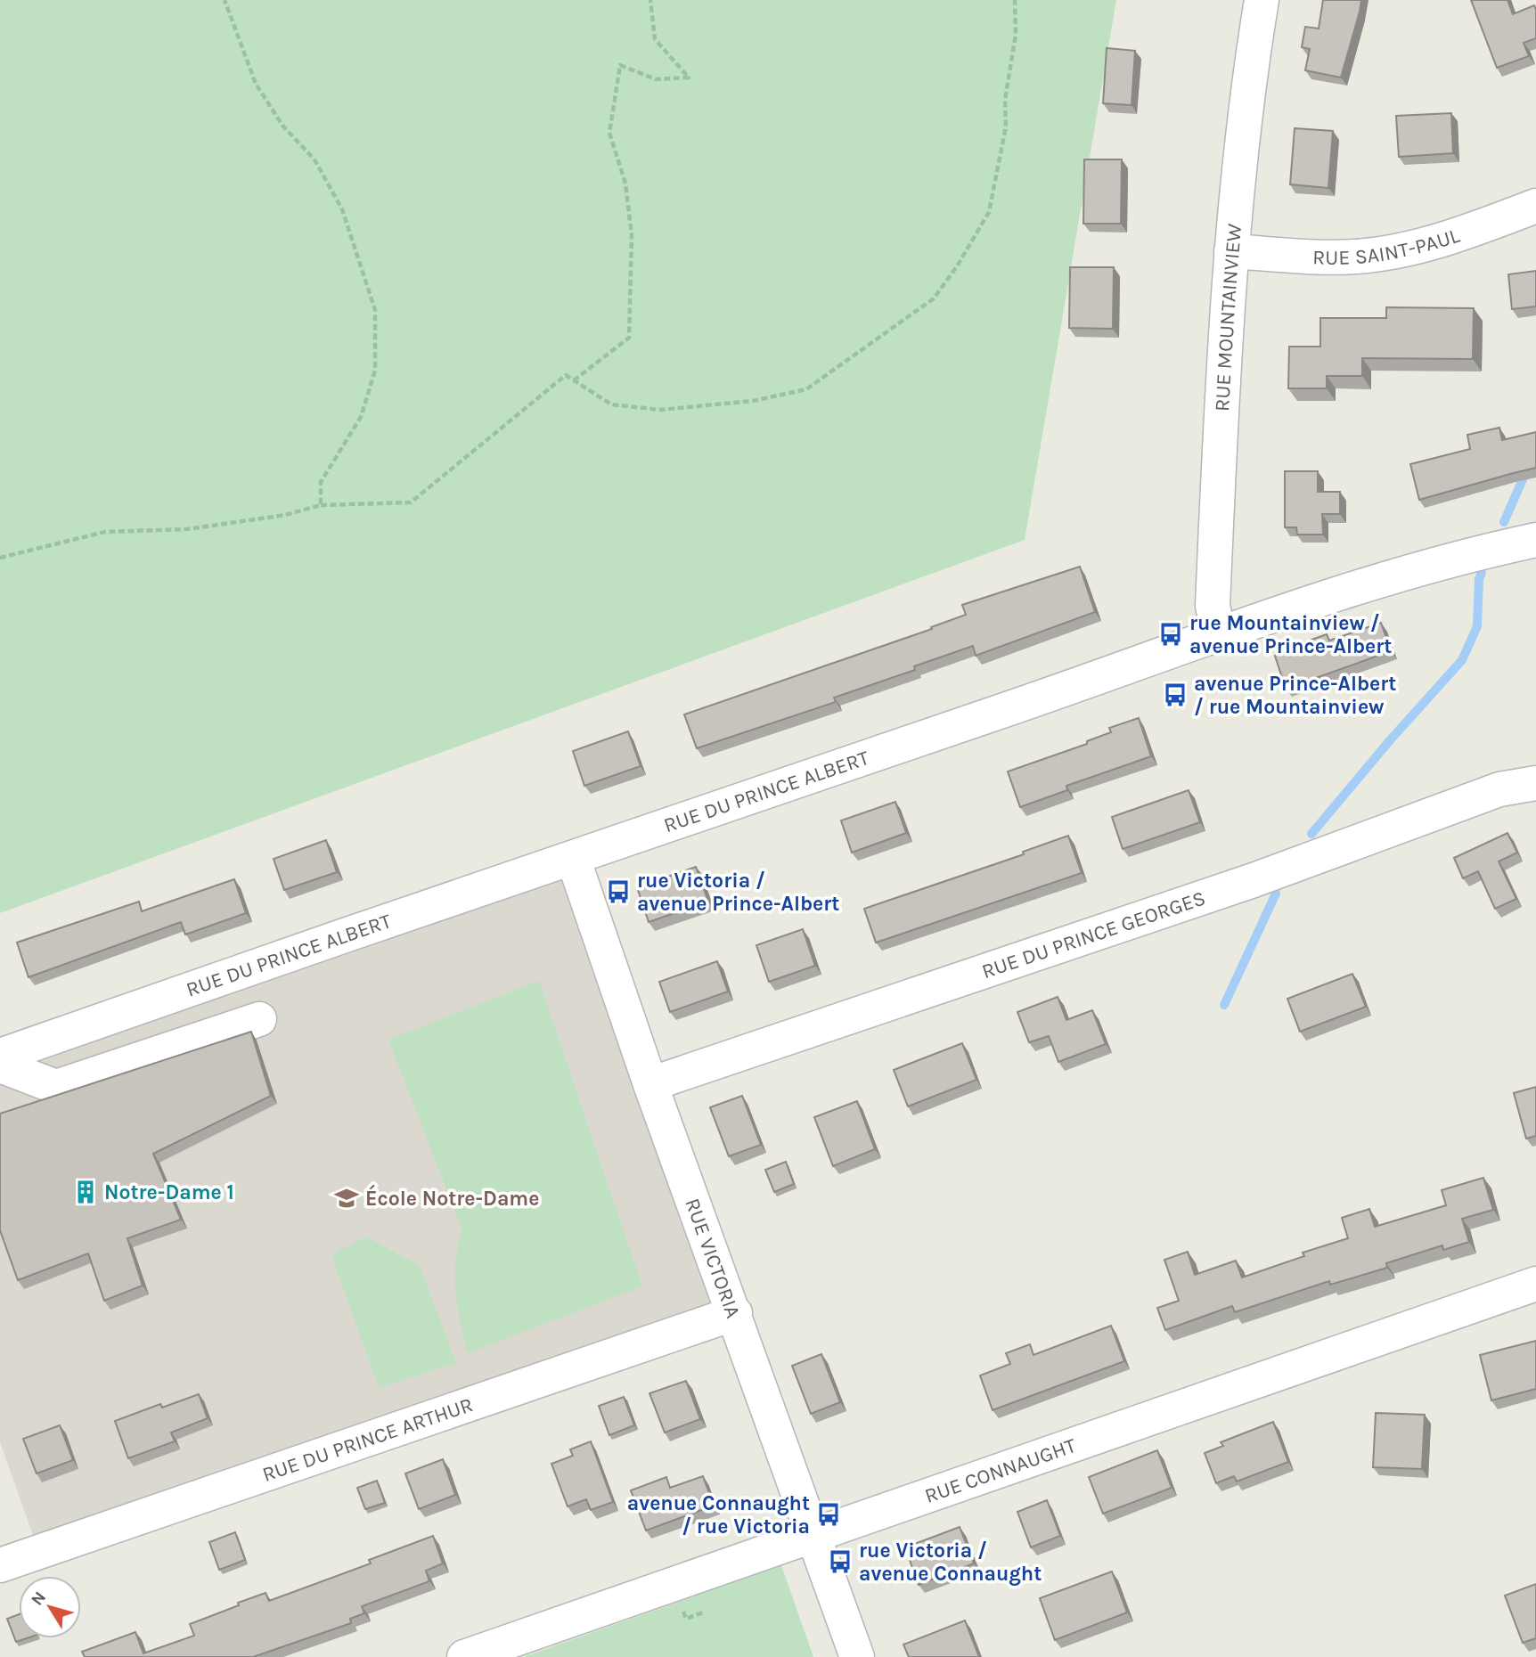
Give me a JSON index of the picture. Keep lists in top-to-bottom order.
{
  "streets": {
    "street": [
      "RUE SAINT-PAUL",
      "RUE MOUNTAINVIEW",
      "RUE DU PRINCE ALBERT",
      "RUE DU PRINCE GEORGES",
      "RUE VICTORIA",
      "RUE DU PRINCE ARTHUR",
      "RUE CONNAUGHT"
    ]
  },
  "crossings": [
    ["RUE SAINT-PAUL", "RUE MOUNTAINVIEW"],
    ["RUE MOUNTAINVIEW", "RUE DU PRINCE ALBERT"],
    ["RUE DU PRINCE ALBERT", "RUE VICTORIA"],
    ["RUE DU PRINCE GEORGES", "RUE VICTORIA"],
    ["RUE VICTORIA", "RUE DU PRINCE ARTHUR"],
    ["RUE VICTORIA", "RUE CONNAUGHT"]
  ],
  "places": {
    "bus stop": [
      "rue Mountainview / avenue Prince-Albert",
      "avenue Prince-Albert / rue Mountainview",
      "rue Victoria / avenue Prince-Albert",
      "avenue Connaught / rue Victoria",
      "rue Victoria / avenue Connaught"
    ],
    "building": ["Notre-Dame 1"],
    "school or university": ["École Notre-Dame"]
  },
  "north": "top left"
}
